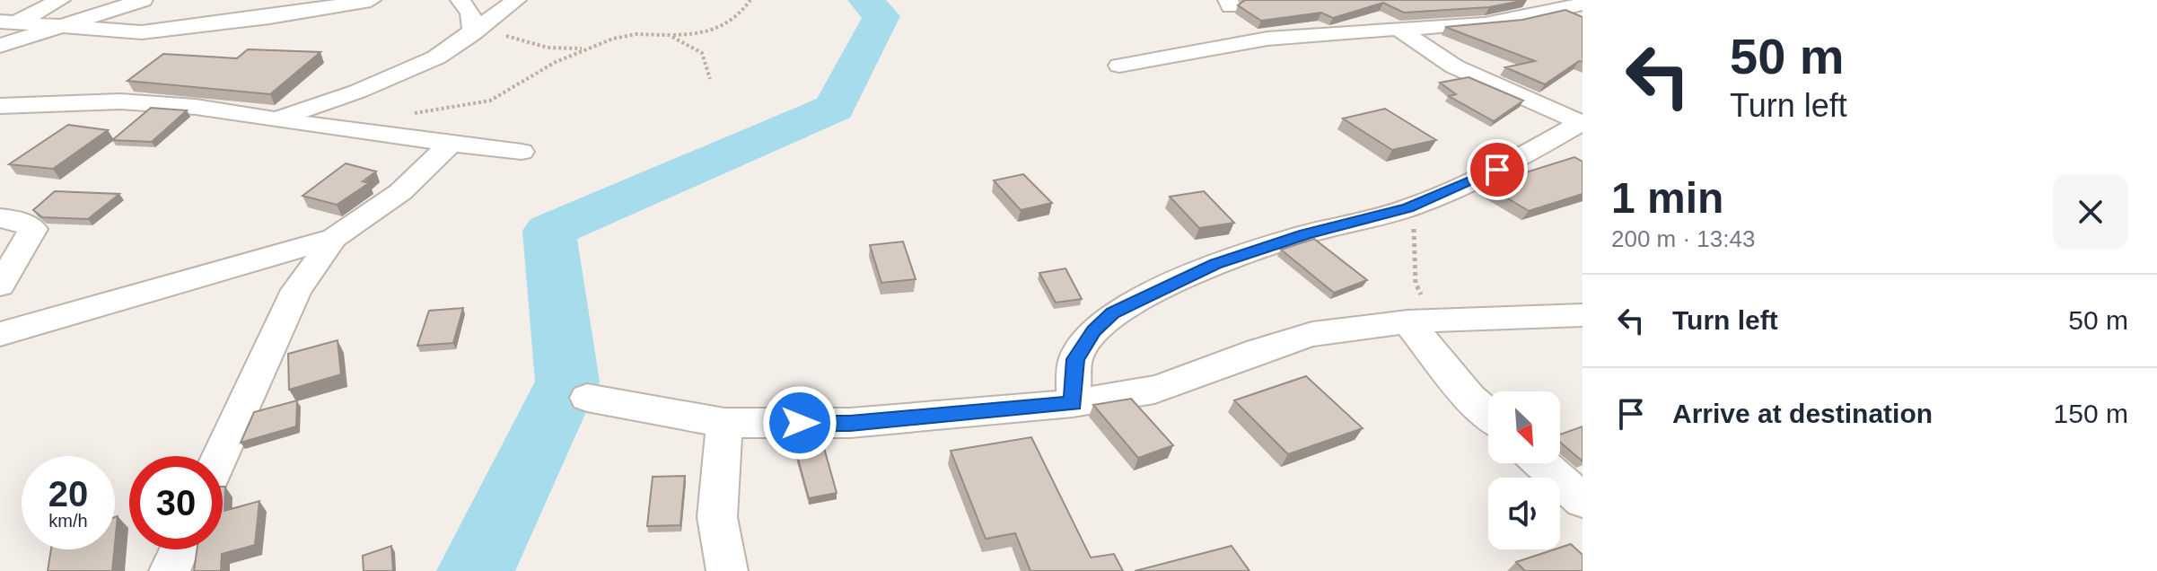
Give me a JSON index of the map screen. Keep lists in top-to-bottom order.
{
  "north": "bottom right",
  "page": {
    "turn": ["50 m", "Turn left"],
    "heading": ["1 min", "200 m · 13:43"],
    "list": [
      {
        "name": "Turn left",
        "value": "50 m"
      },
      {
        "name": "Arrive at destination",
        "value": "150 m"
      }
    ],
    "speed": "20 km/h",
    "limit": "30"
  }
}
